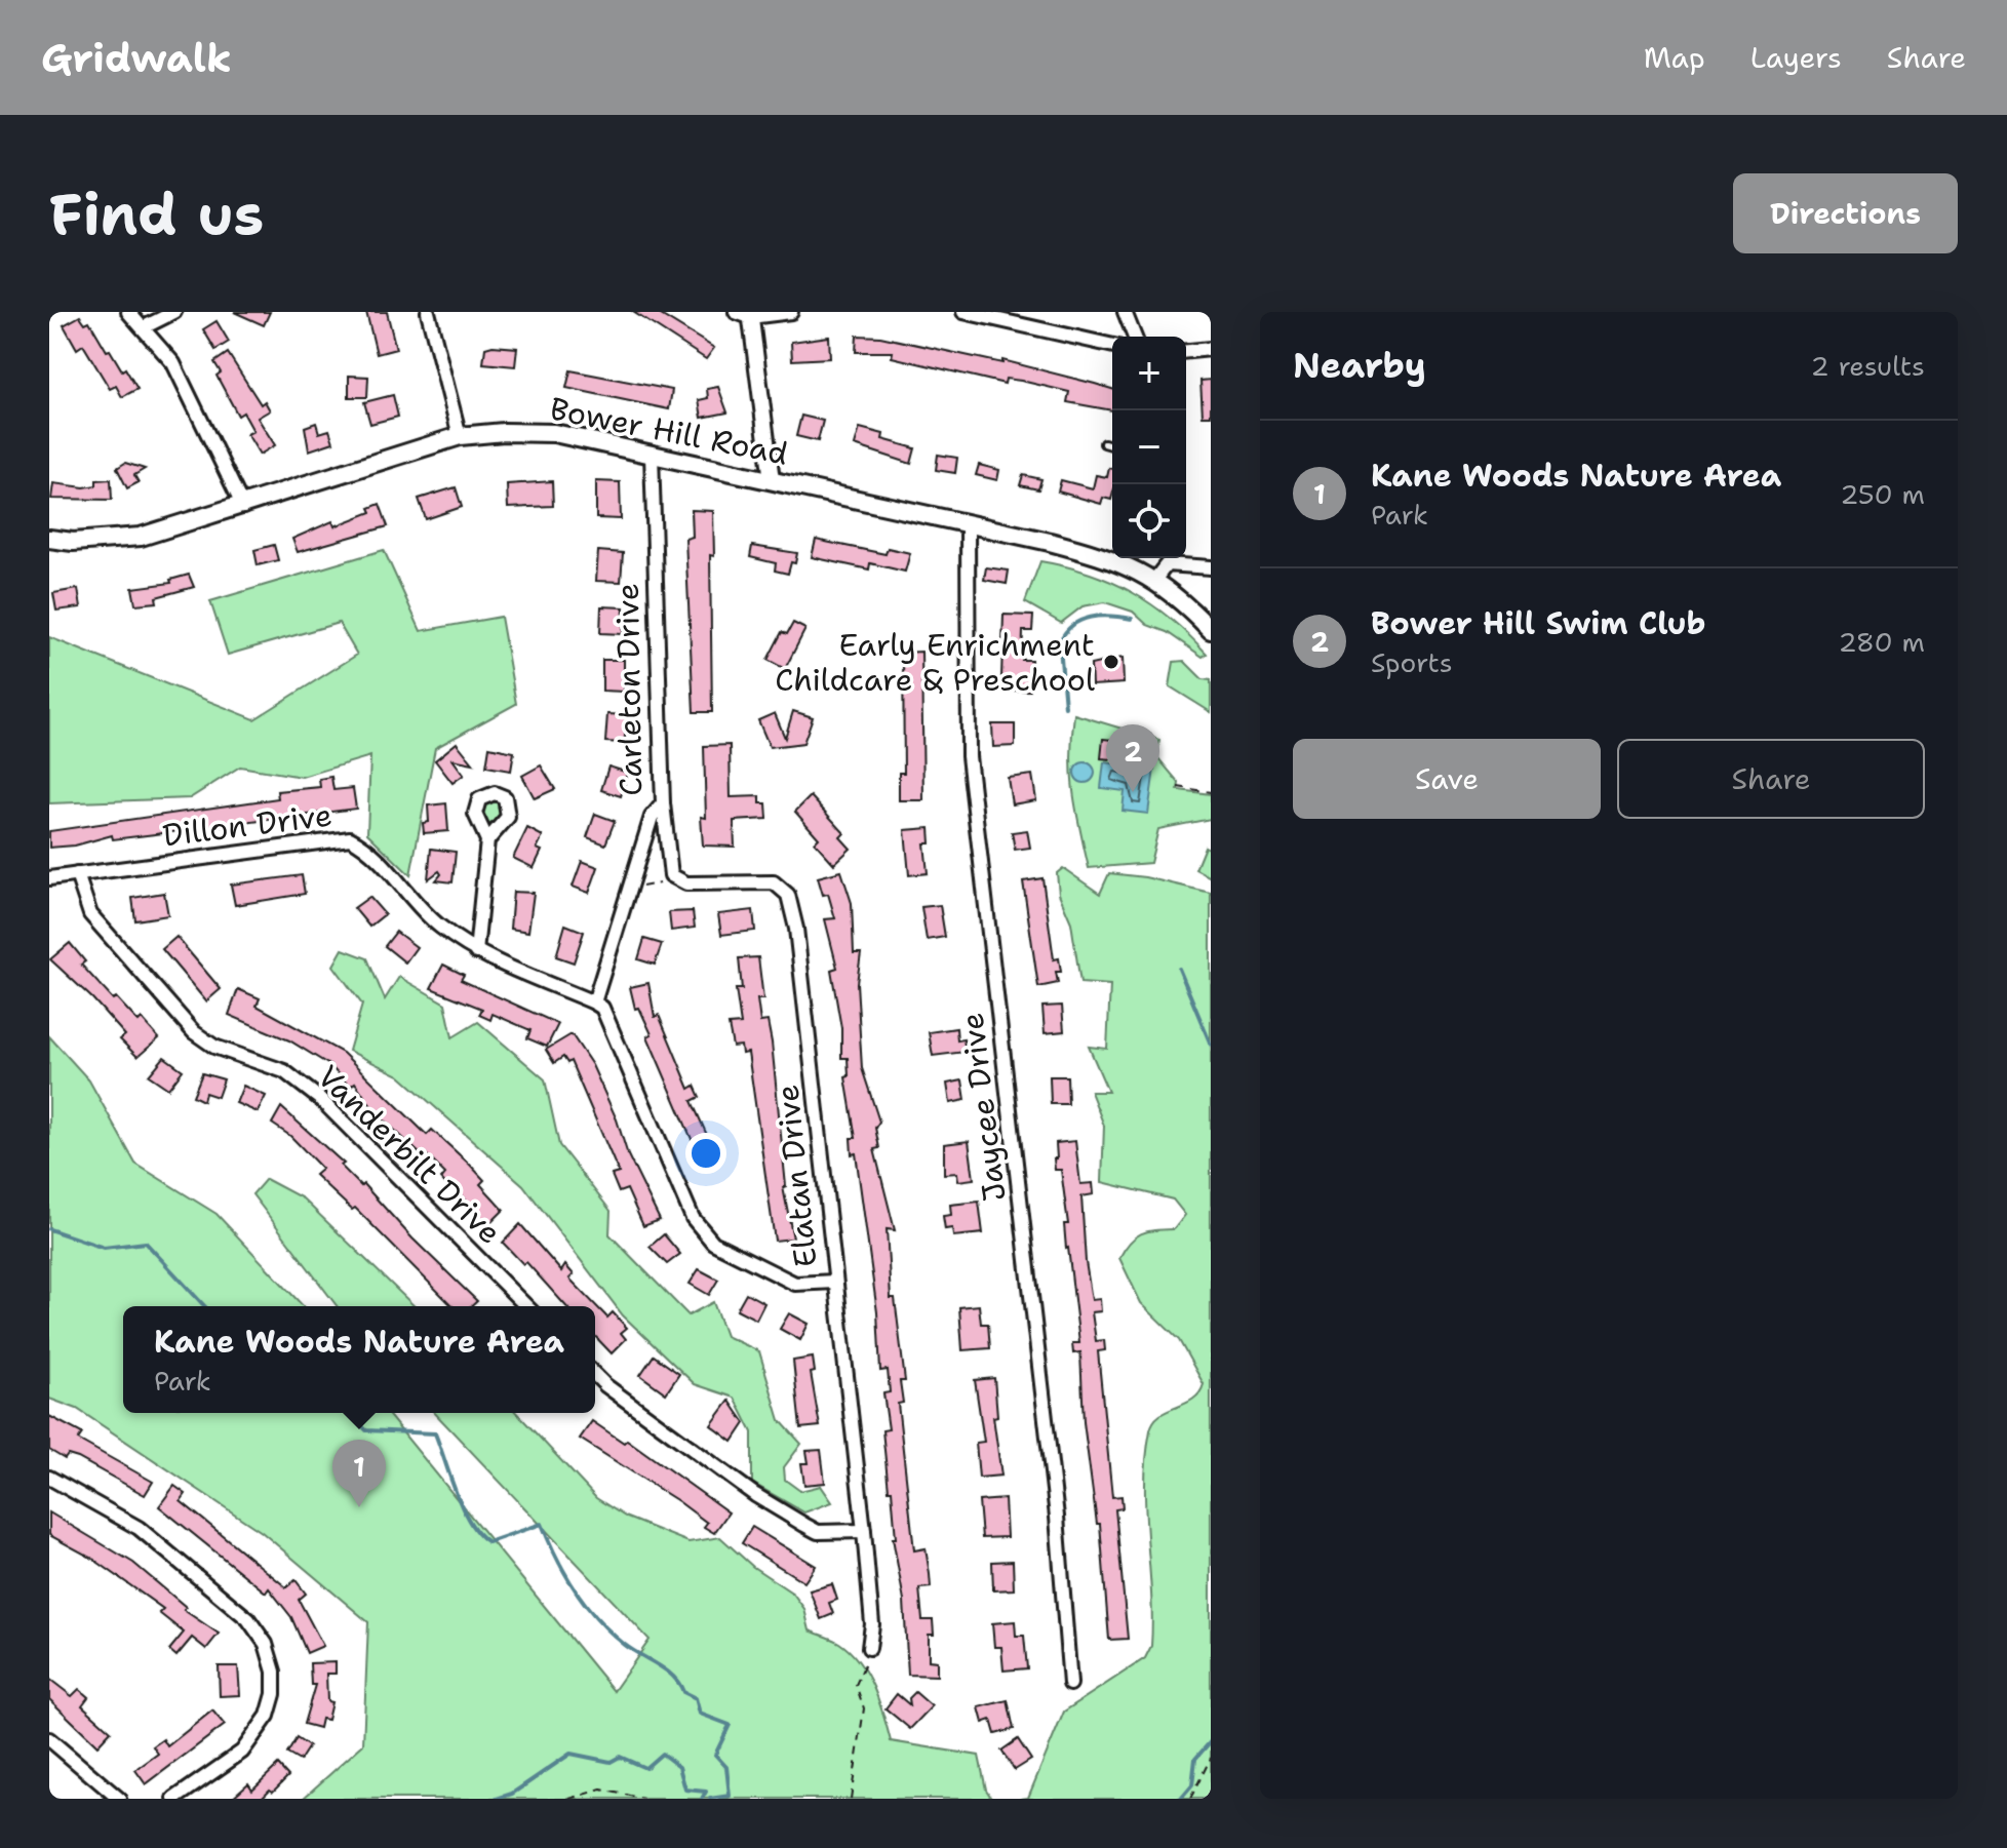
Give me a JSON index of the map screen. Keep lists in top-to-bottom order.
{
  "streets": {
    "main road": ["Bower Hill Road"],
    "street": [
      "Carleton Drive",
      "Dillon Drive",
      "Jaycee Drive",
      "Vanderbilt Drive",
      "Elatan Drive"
    ]
  },
  "crossings": [
    ["Bower Hill Road", "Carleton Drive"],
    ["Bower Hill Road", "Jaycee Drive"],
    ["Carleton Drive", "Dillon Drive"],
    ["Carleton Drive", "Elatan Drive"],
    ["Dillon Drive", "Vanderbilt Drive"]
  ],
  "places": ["Early Enrichment Childcare & Preschool"],
  "page": {
    "header": "Gridwalk",
    "nav": ["Map", "Layers", "Share"],
    "buttons": [
      "Directions",
      ["Save", "Share"]
    ],
    "title": "Find us",
    "heading": ["Nearby", "2 results"],
    "map_buttons": ["+", "−"],
    "list": [
      {
        "mark": "1",
        "name": "Kane Woods Nature Area",
        "note": "Park",
        "value": "250 m"
      },
      {
        "mark": "2",
        "name": "Bower Hill Swim Club",
        "note": "Sports",
        "value": "280 m"
      }
    ],
    "pins": ["2", "1"],
    "popup": ["Kane Woods Nature Area", "Park"]
  }
}
